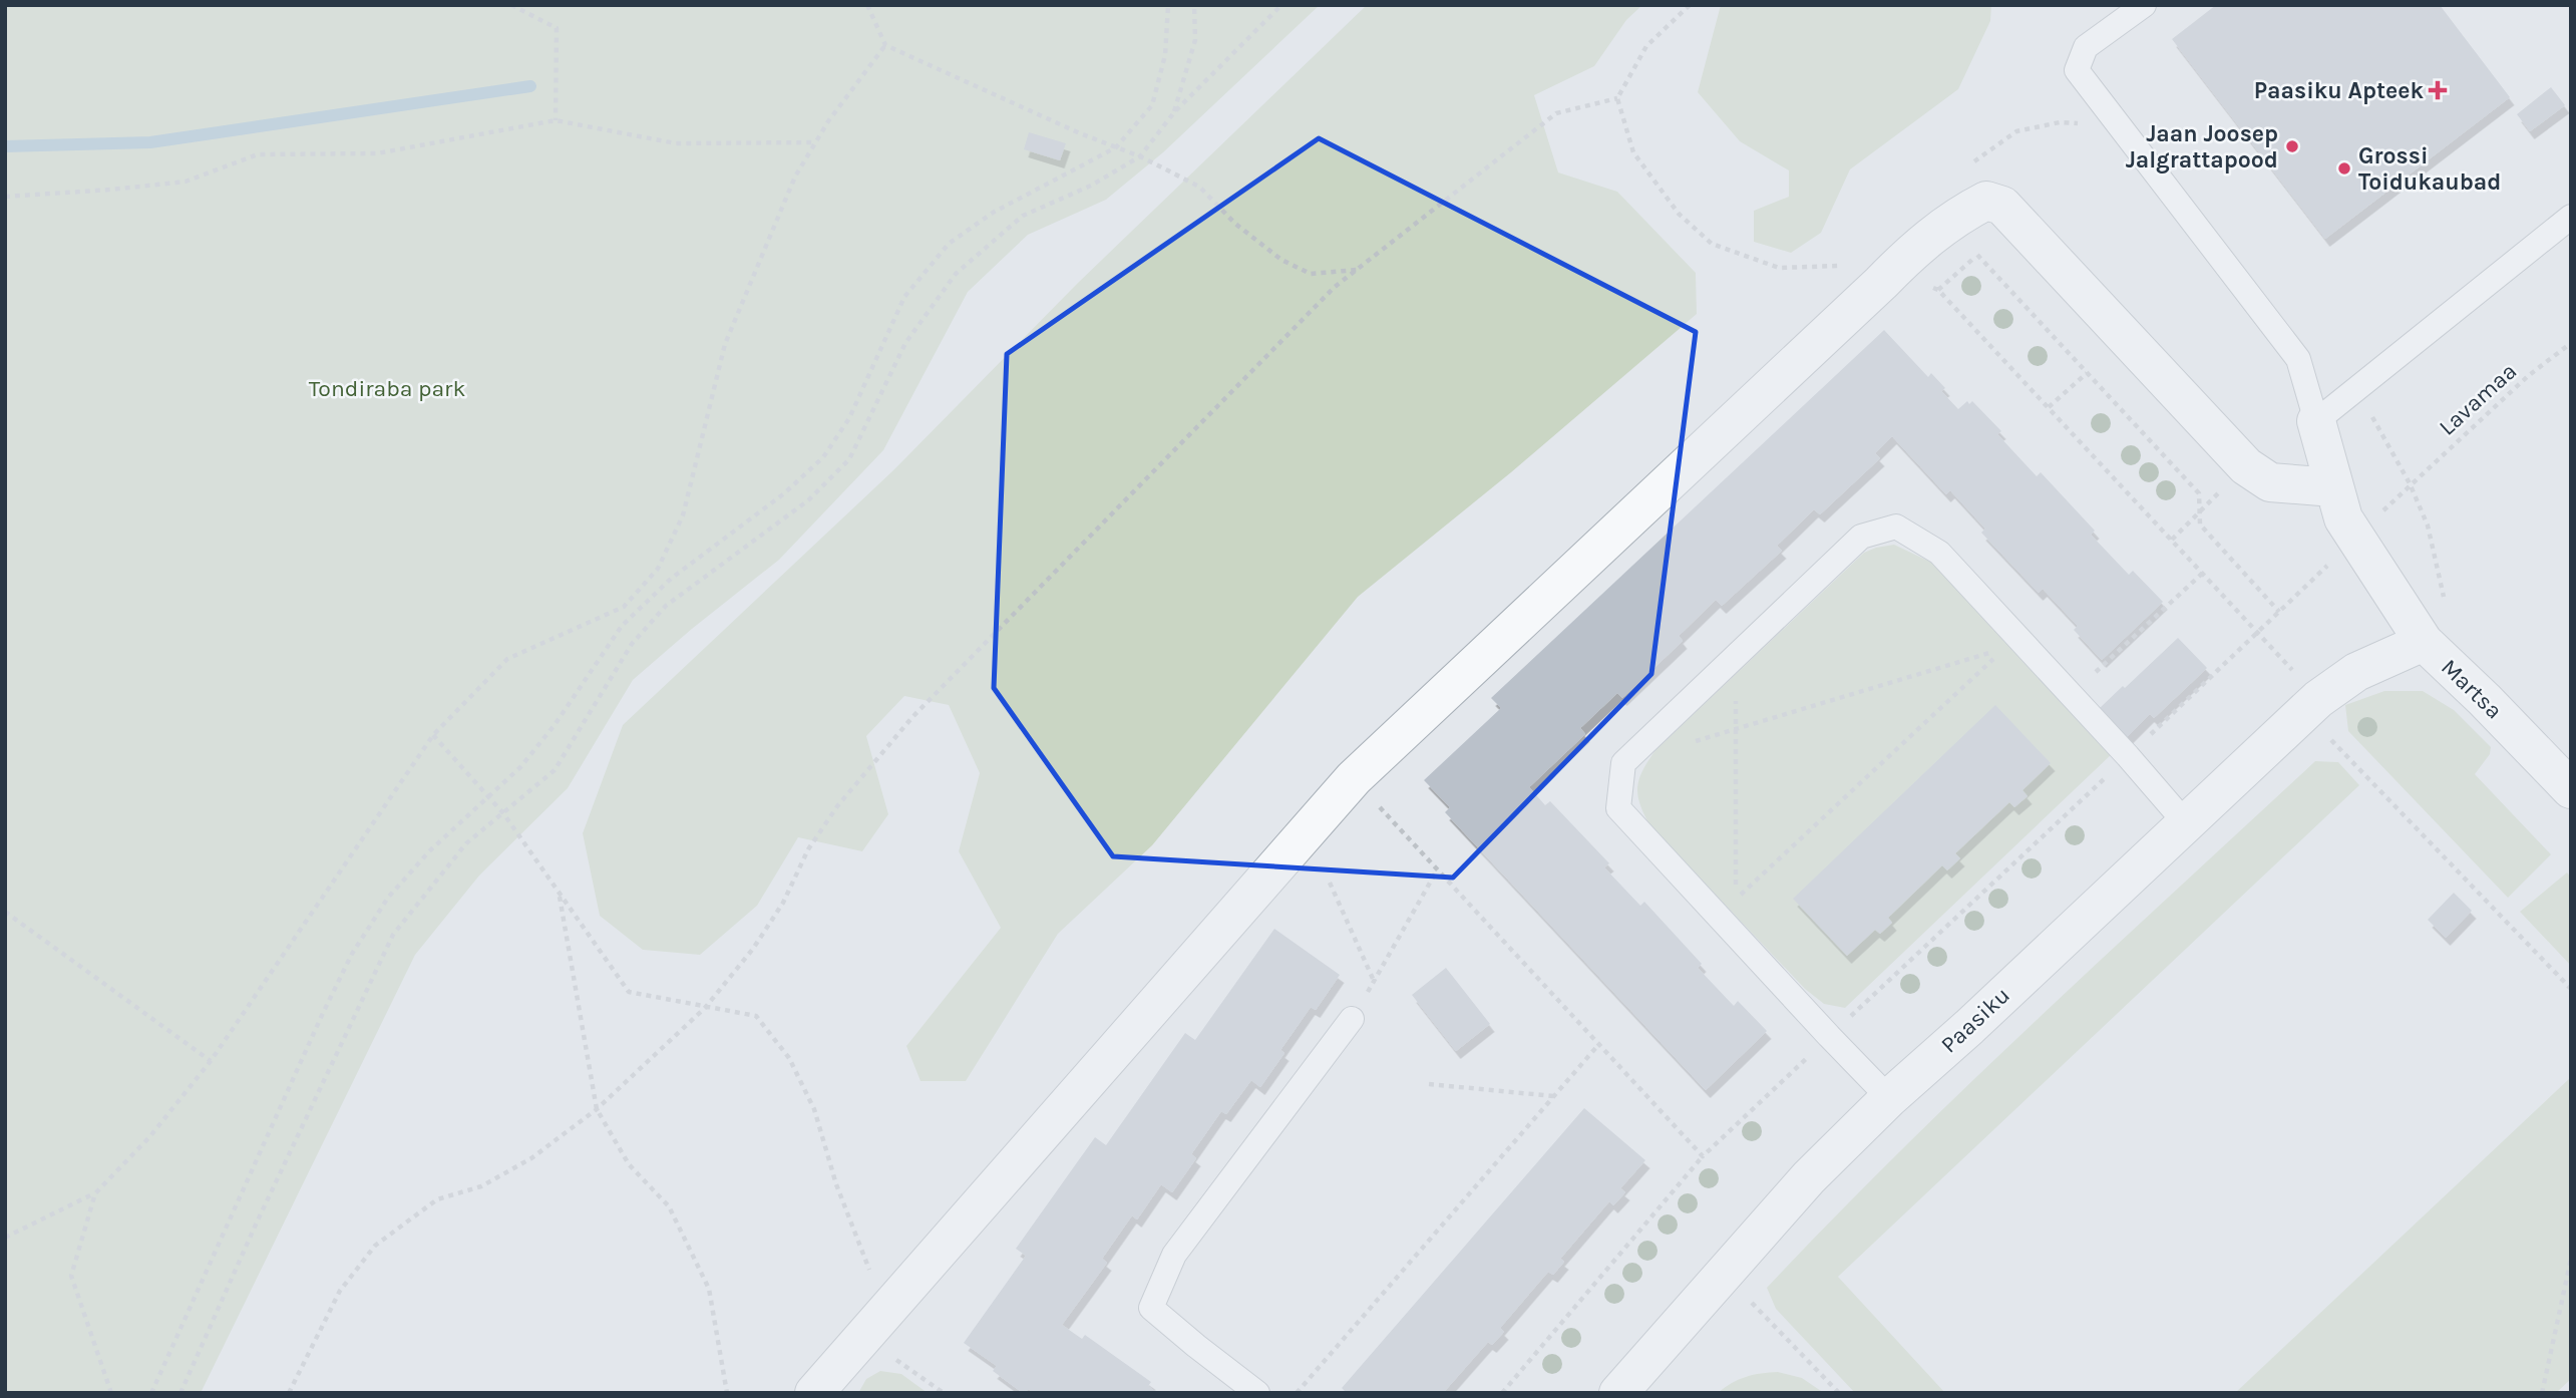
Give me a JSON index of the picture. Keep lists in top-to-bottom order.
{
  "streets": {
    "street": ["Martsa", "Paasiku"],
    "path": ["Lavamaa"]
  },
  "crossings": [
    ["Martsa", "Paasiku"]
  ],
  "parks": ["Tondiraba park"],
  "places": {
    "health": ["Paasiku Apteek"],
    "other": ["Jaan Joosep Jalgrattapood", "Grossi Toidukaubad"]
  }
}
